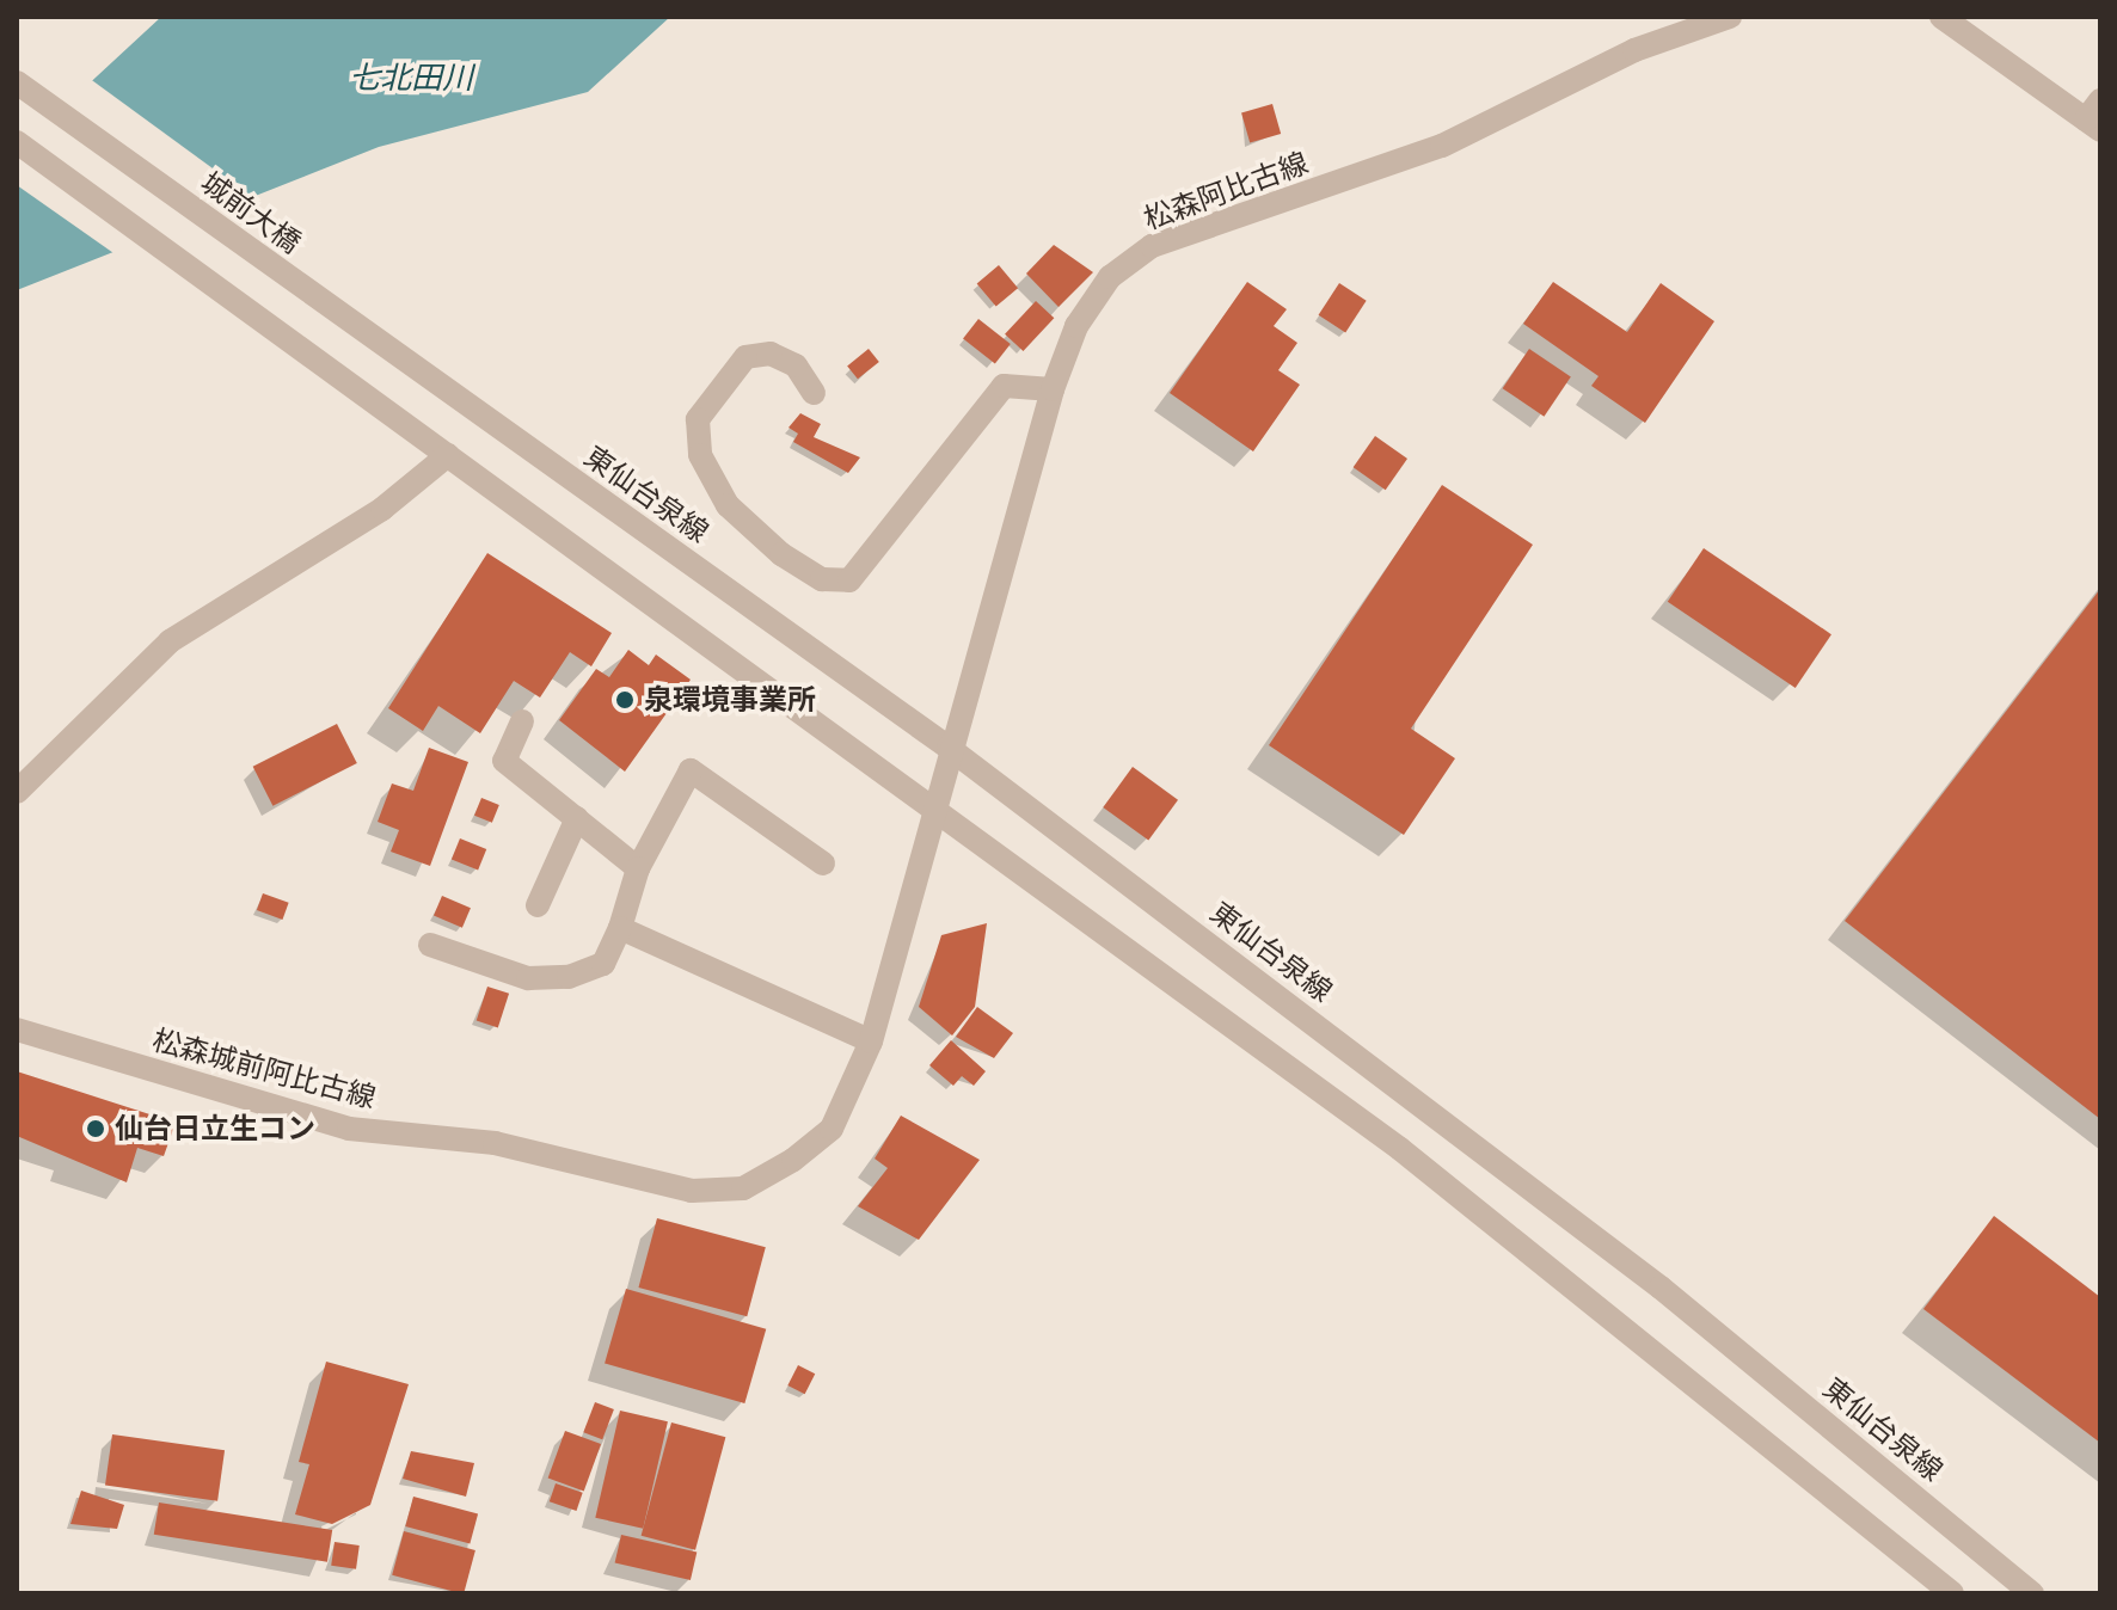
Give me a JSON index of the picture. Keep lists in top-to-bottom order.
{
  "streets": {
    "street": [
      "松森阿比古線",
      "城前大橋",
      "東仙台泉線",
      "松森城前阿比古線"
    ]
  },
  "crossings": [
    ["松森阿比古線", "東仙台泉線"],
    ["松森阿比古線", "松森城前阿比古線"],
    ["城前大橋", "東仙台泉線"]
  ],
  "water": ["七北田川"],
  "places": ["泉環境事業所", "仙台日立生コン"]
}
